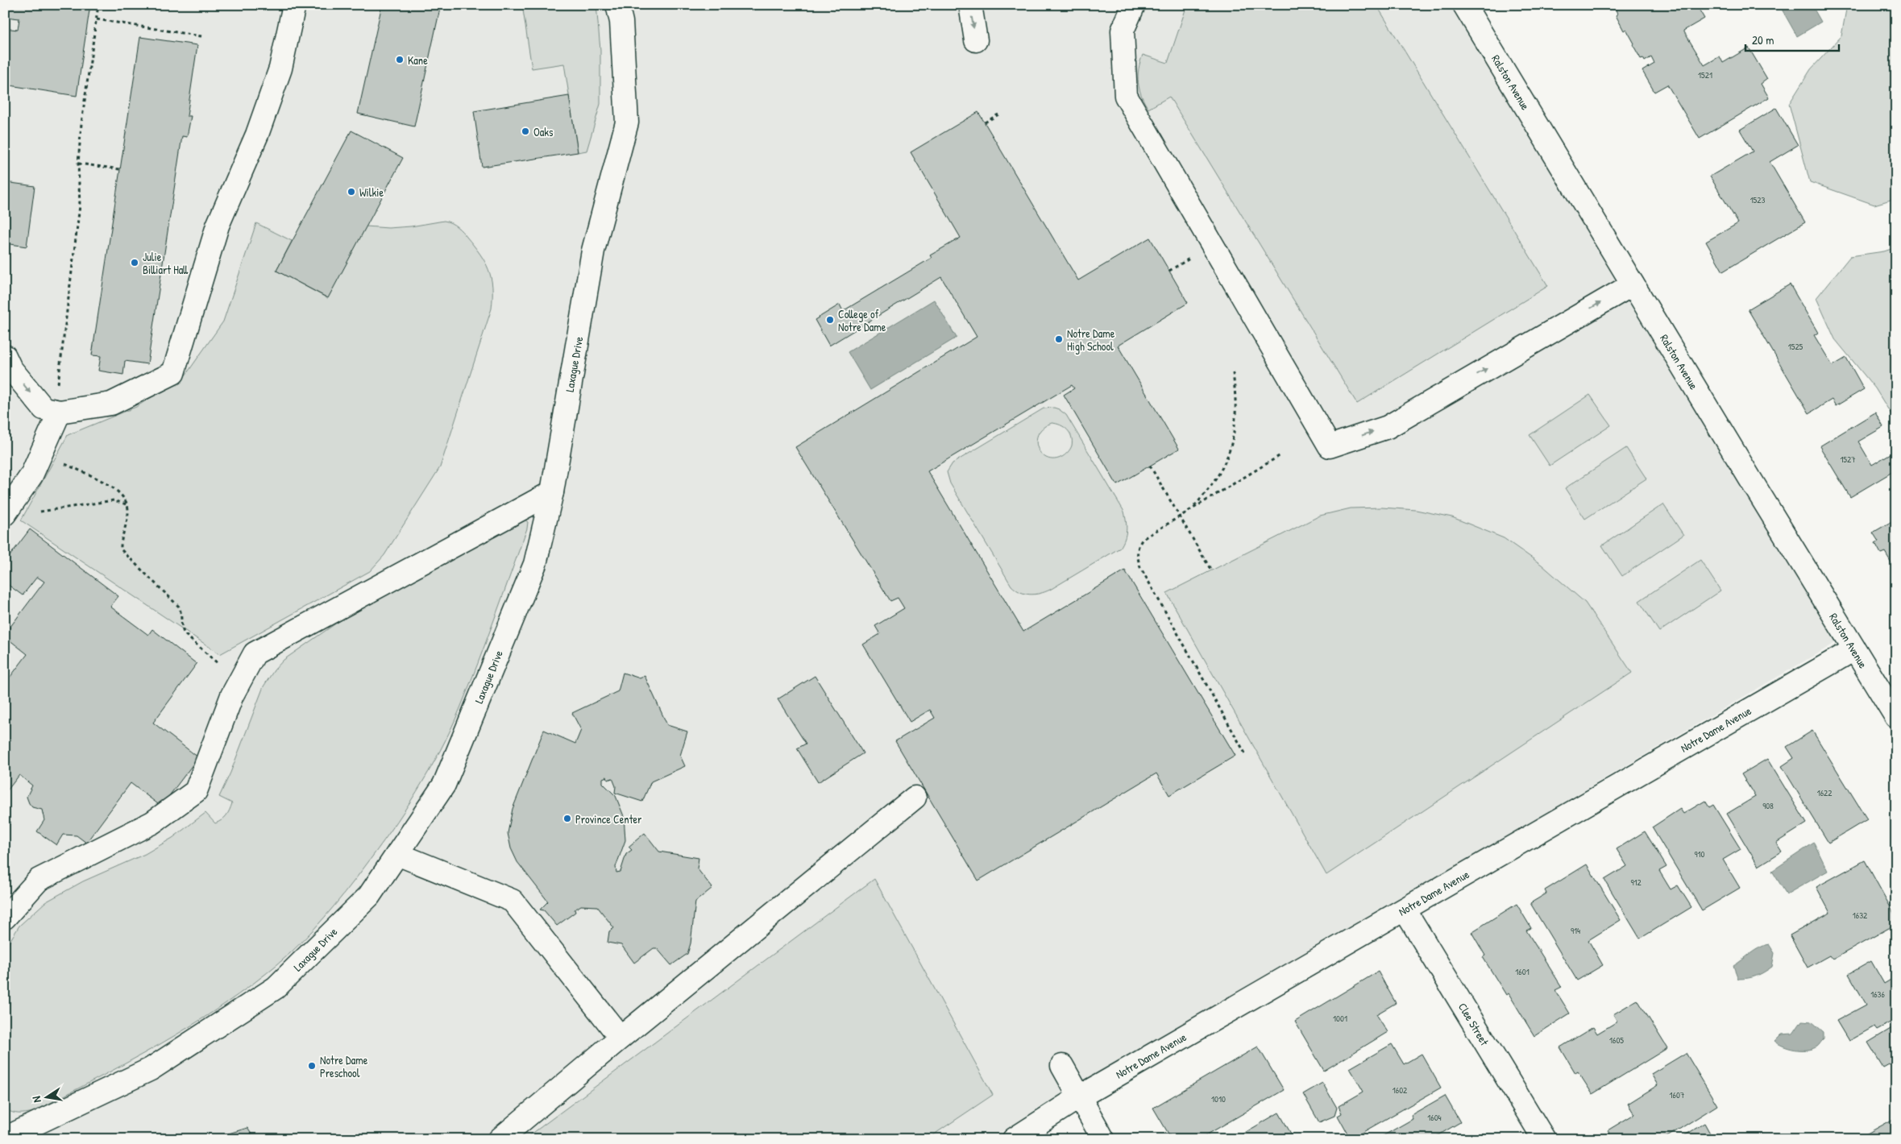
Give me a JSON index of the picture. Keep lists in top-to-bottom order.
{
  "streets": {
    "street": [
      "Ralston Avenue",
      "Laxague Drive",
      "Notre Dame Avenue",
      "Clee Street"
    ]
  },
  "crossings": [
    ["Ralston Avenue", "Notre Dame Avenue"],
    ["Notre Dame Avenue", "Clee Street"]
  ],
  "places": [
    "Kane",
    "Oaks",
    "Wilkie",
    "Julie Billiart Hall",
    "College of Notre Dame",
    "Notre Dame High School",
    "Province Center",
    "Notre Dame Preschool"
  ],
  "house_numbers": [
    "1521",
    "1523",
    "1525",
    "1527",
    "1622",
    "908",
    "910",
    "912",
    "1632",
    "914",
    "1601",
    "1636",
    "1001",
    "1605",
    "1602",
    "1607",
    "1010",
    "1604"
  ],
  "scale_bar": "20 m",
  "north": "left"
}
